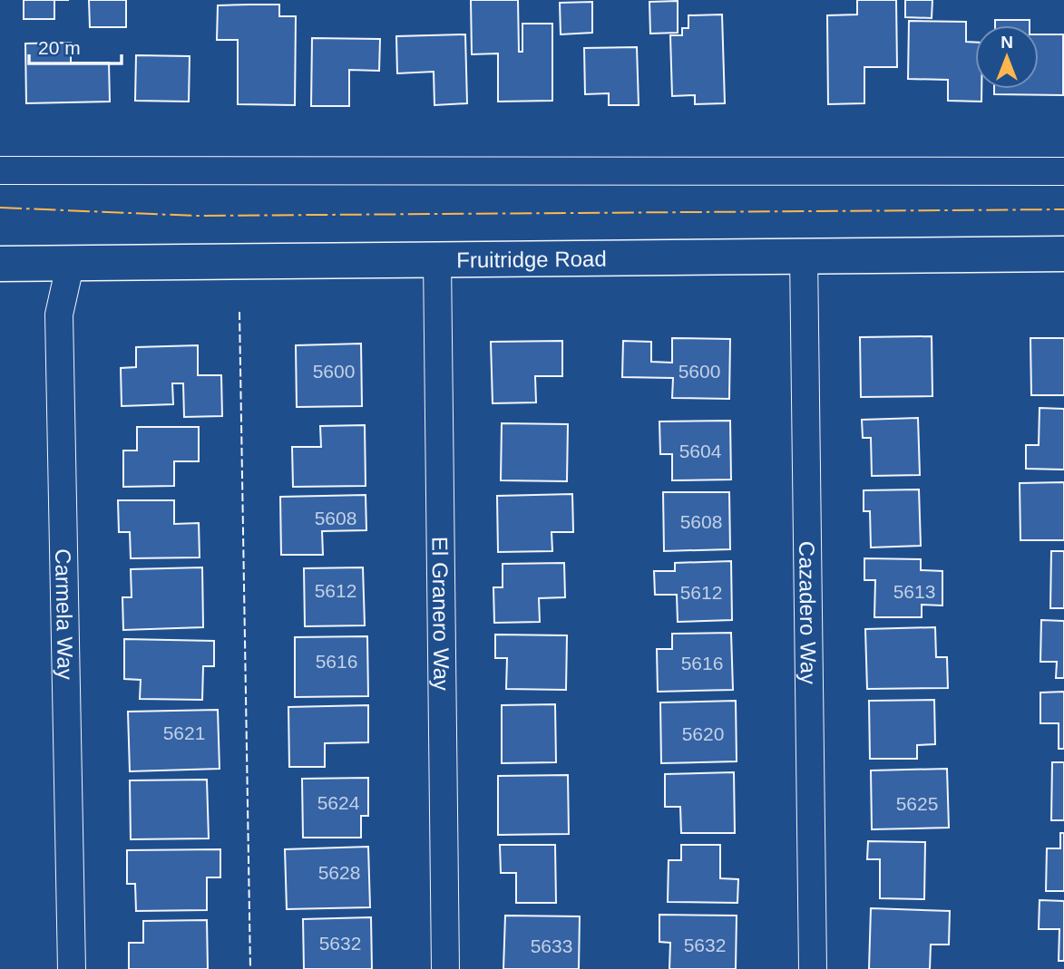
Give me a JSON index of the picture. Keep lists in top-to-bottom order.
{
  "streets": {
    "main road": ["Fruitridge Road"],
    "street": ["Cazadero Way", "El Granero Way", "Carmela Way"]
  },
  "crossings": [
    ["Fruitridge Road", "Cazadero Way"],
    ["Fruitridge Road", "El Granero Way"],
    ["Fruitridge Road", "Carmela Way"]
  ],
  "house_numbers": [
    "5600",
    "5600",
    "5604",
    "5608",
    "5608",
    "5612",
    "5613",
    "5612",
    "5616",
    "5616",
    "5621",
    "5620",
    "5624",
    "5625",
    "5628",
    "5632",
    "5632",
    "5633"
  ],
  "scale_bar": "20 m",
  "north": "top"
}
